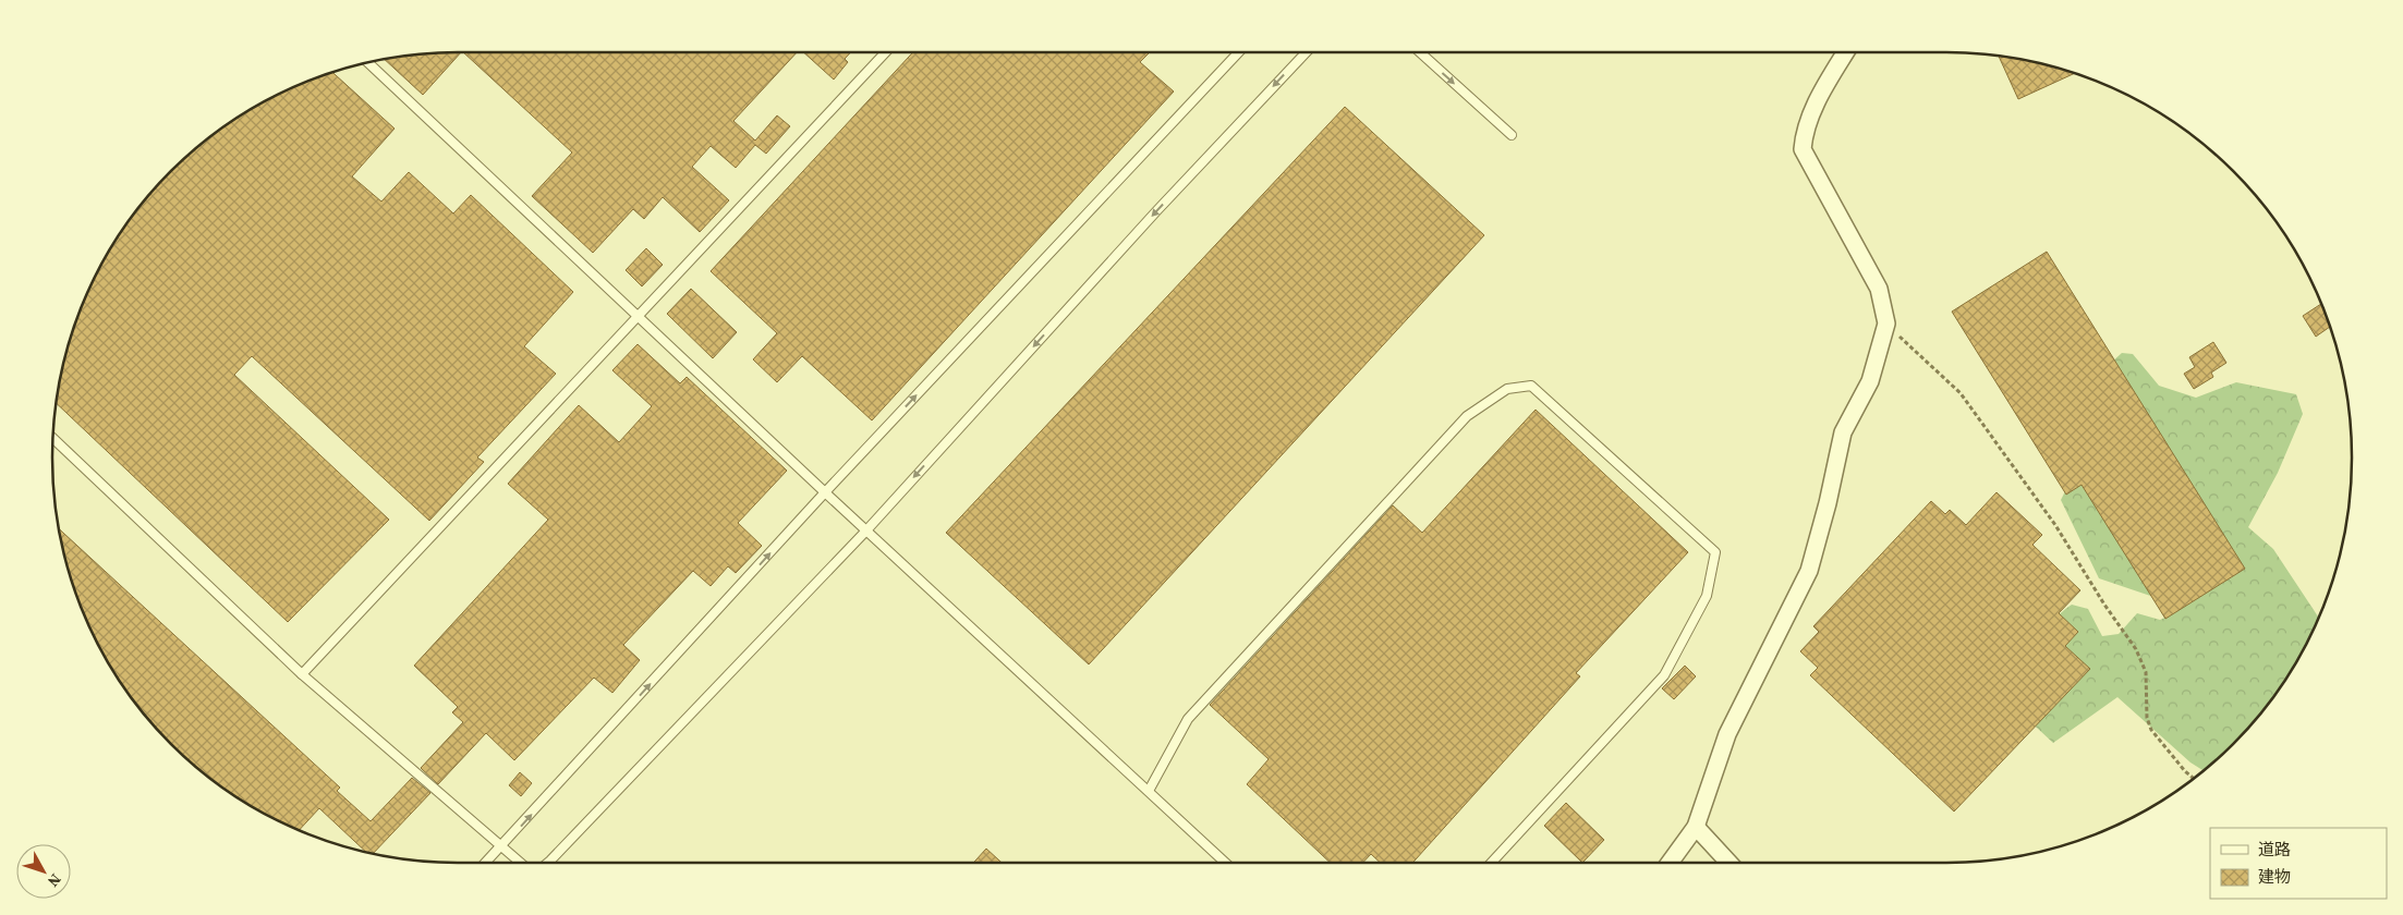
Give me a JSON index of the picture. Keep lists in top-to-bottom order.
{
  "legend": ["道路", "建物"],
  "north": "bottom right"
}
